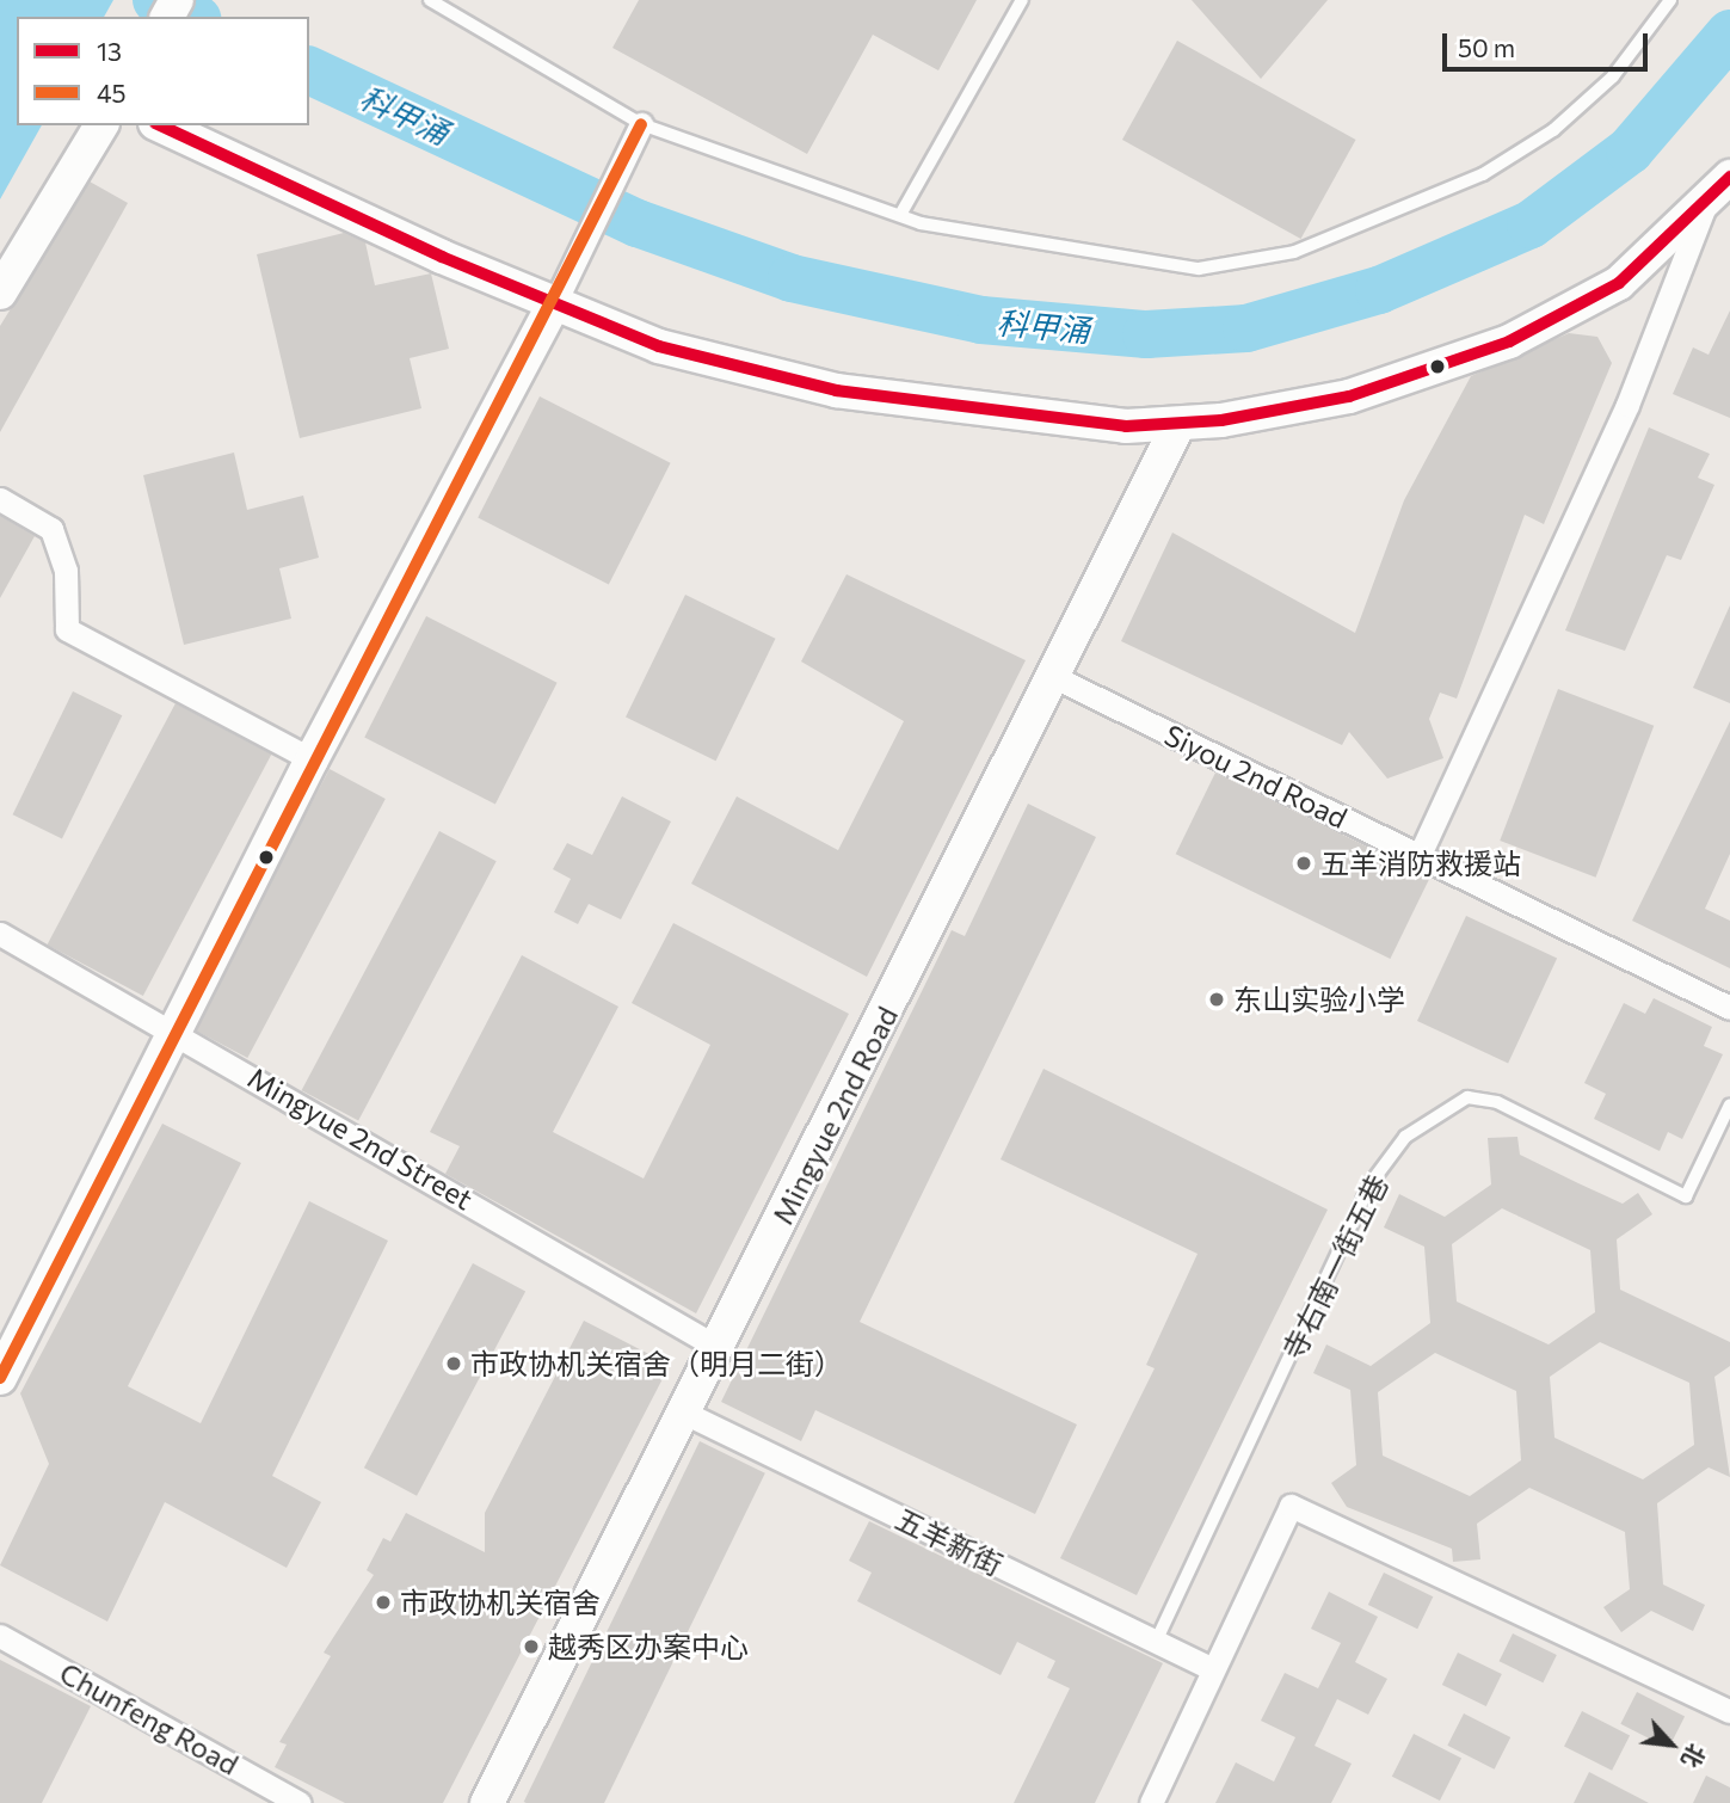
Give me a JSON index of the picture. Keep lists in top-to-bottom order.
{
  "streets": {
    "street": [
      "Siyou 2nd Road",
      "Mingyue 2nd Road",
      "Mingyue 2nd Street",
      "五羊新街",
      "Chunfeng Road"
    ],
    "lane": ["寺右南一街五巷"]
  },
  "crossings": [
    ["Siyou 2nd Road", "Mingyue 2nd Road"],
    ["Mingyue 2nd Road", "Mingyue 2nd Street"],
    ["Mingyue 2nd Road", "五羊新街"],
    ["寺右南一街五巷", "五羊新街"]
  ],
  "water": ["科甲涌"],
  "places": [
    "五羊消防救援站",
    "东山实验小学",
    "市政协机关宿舍（明月二街）",
    "市政协机关宿舍",
    "越秀区办案中心"
  ],
  "lines": ["transit line 45", "transit line 13"],
  "legend": ["13", "45"],
  "scale_bar": "50 m",
  "north": "bottom right"
}
